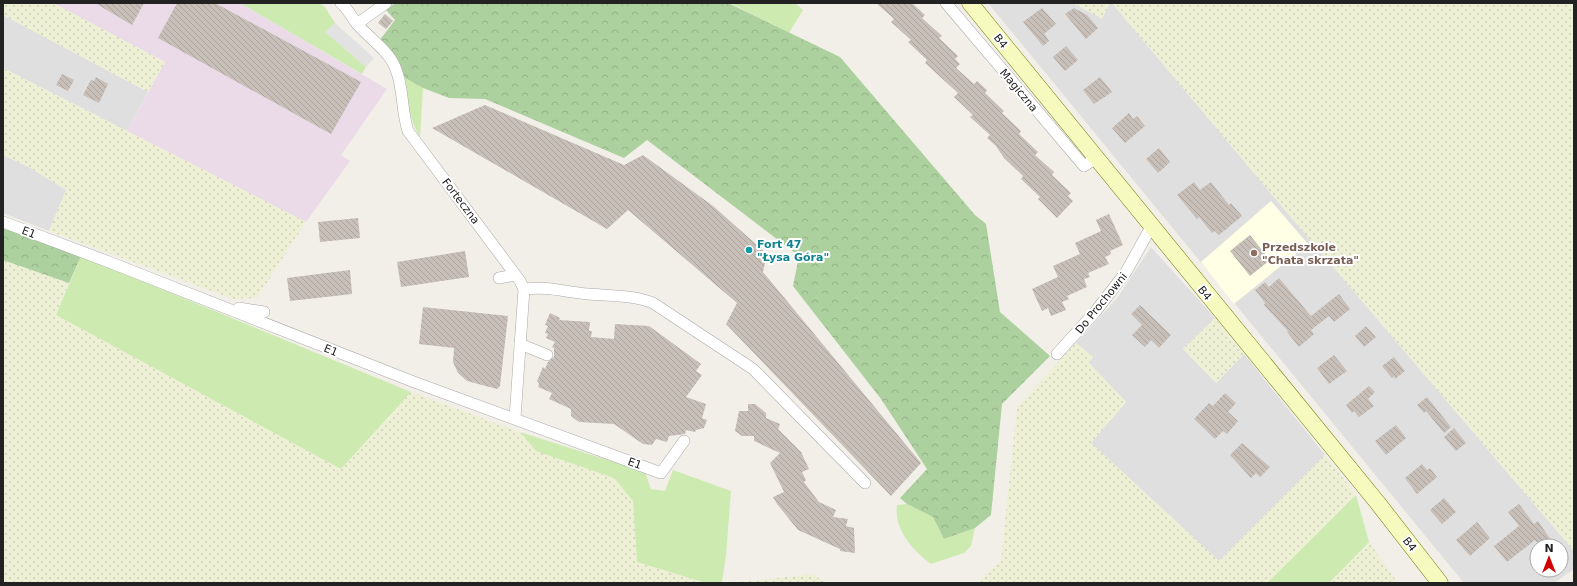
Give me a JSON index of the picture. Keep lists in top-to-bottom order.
{
  "streets": {
    "street": [
      "B4",
      "Magiczna",
      "Forteczna",
      "E1",
      "Do Prochowni"
    ]
  },
  "crossings": [
    ["B4", "Magiczna"],
    ["B4", "Do Prochowni"]
  ],
  "places": ["Fort 47 \"Łysa Góra\"", "Przedszkole \"Chata skrzata\""],
  "north": "top"
}
